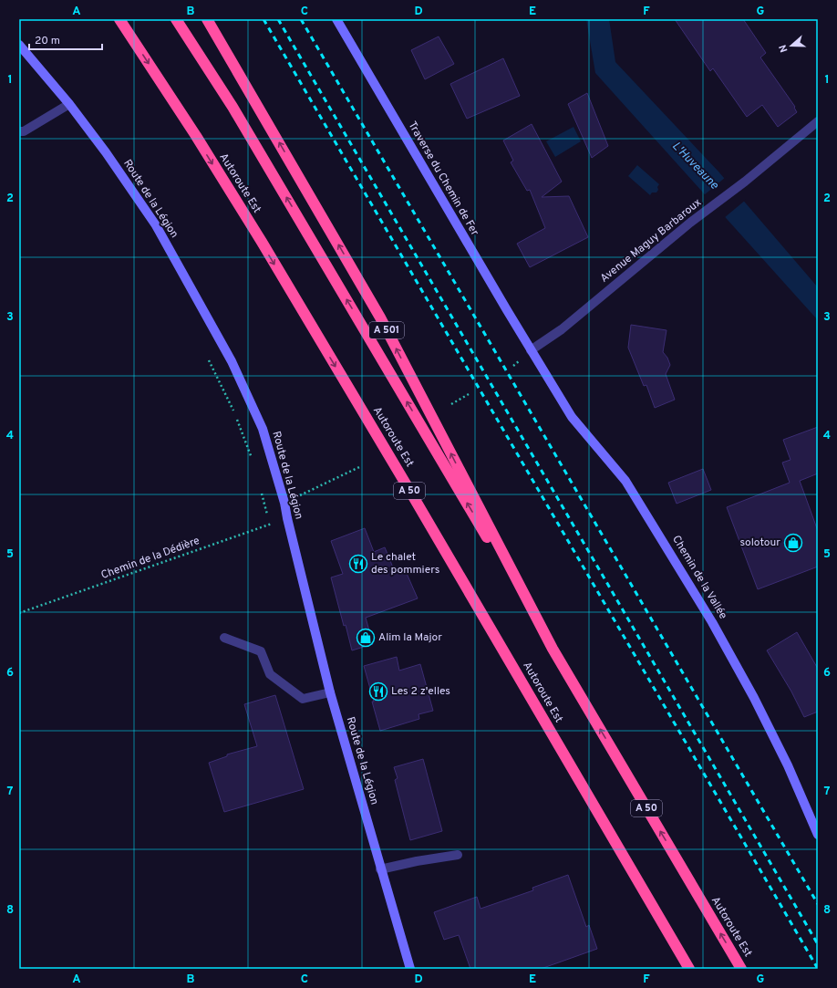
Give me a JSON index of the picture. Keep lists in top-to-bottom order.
{
  "streets": {
    "highway": ["Autoroute Est", "A 501", "A 50"],
    "main road": ["Traverse du Chemin de Fer", "Route de la Légion", "Chemin de la Vallée"],
    "street": ["Avenue Maguy Barbaroux"],
    "path": ["Chemin de la Dédière"]
  },
  "crossings": [
    ["Traverse du Chemin de Fer", "Avenue Maguy Barbaroux"],
    ["Traverse du Chemin de Fer", "Chemin de la Vallée"],
    ["Autoroute Est", "A 50"],
    ["Route de la Légion", "Chemin de la Dédière"],
    ["Avenue Maguy Barbaroux", "Chemin de la Vallée"]
  ],
  "water": ["L'Huveaune"],
  "places": {
    "shop": ["solotour", "Alim la Major"],
    "restaurant": ["Le chalet des pommiers", "Les 2 z'elles"]
  },
  "scale_bar": "20 m",
  "north": "left",
  "grid": {
    "columns": [
      "A",
      "B",
      "C",
      "D",
      "E",
      "F",
      "G"
    ],
    "rows": [
      "1",
      "2",
      "3",
      "4",
      "5",
      "6",
      "7",
      "8"
    ]
  }
}
